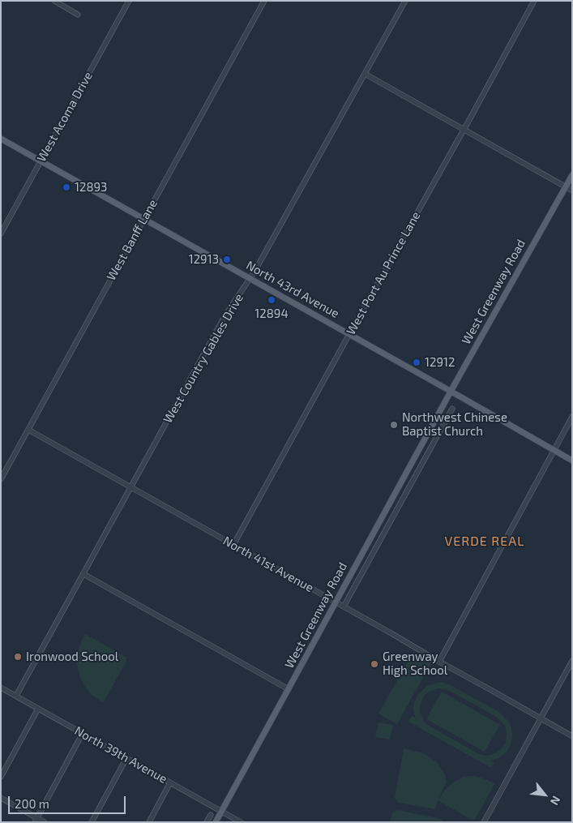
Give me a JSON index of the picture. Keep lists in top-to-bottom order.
{
  "streets": {
    "main road": ["North 43rd Avenue", "West Greenway Road"],
    "street": [
      "West Acoma Drive",
      "West Banff Lane",
      "West Port Au Prince Lane",
      "West Country Gables Drive",
      "North 41st Avenue",
      "North 39th Avenue"
    ]
  },
  "crossings": [
    ["West Acoma Drive", "North 43rd Avenue"],
    ["West Banff Lane", "North 43rd Avenue"],
    ["West Banff Lane", "North 41st Avenue"],
    ["West Port Au Prince Lane", "North 43rd Avenue"],
    ["West Port Au Prince Lane", "North 41st Avenue"],
    ["North 43rd Avenue", "West Greenway Road"],
    ["North 43rd Avenue", "West Country Gables Drive"],
    ["West Greenway Road", "North 41st Avenue"],
    ["West Greenway Road", "North 39th Avenue"],
    ["West Country Gables Drive", "North 41st Avenue"],
    ["West Country Gables Drive", "North 39th Avenue"]
  ],
  "districts": ["VERDE REAL"],
  "places": [
    "12893",
    "12913",
    "12894",
    "12912",
    "Northwest Chinese Baptist Church",
    "Ironwood School",
    "Greenway High School"
  ],
  "scale_bar": "200 m",
  "north": "bottom right"
}
